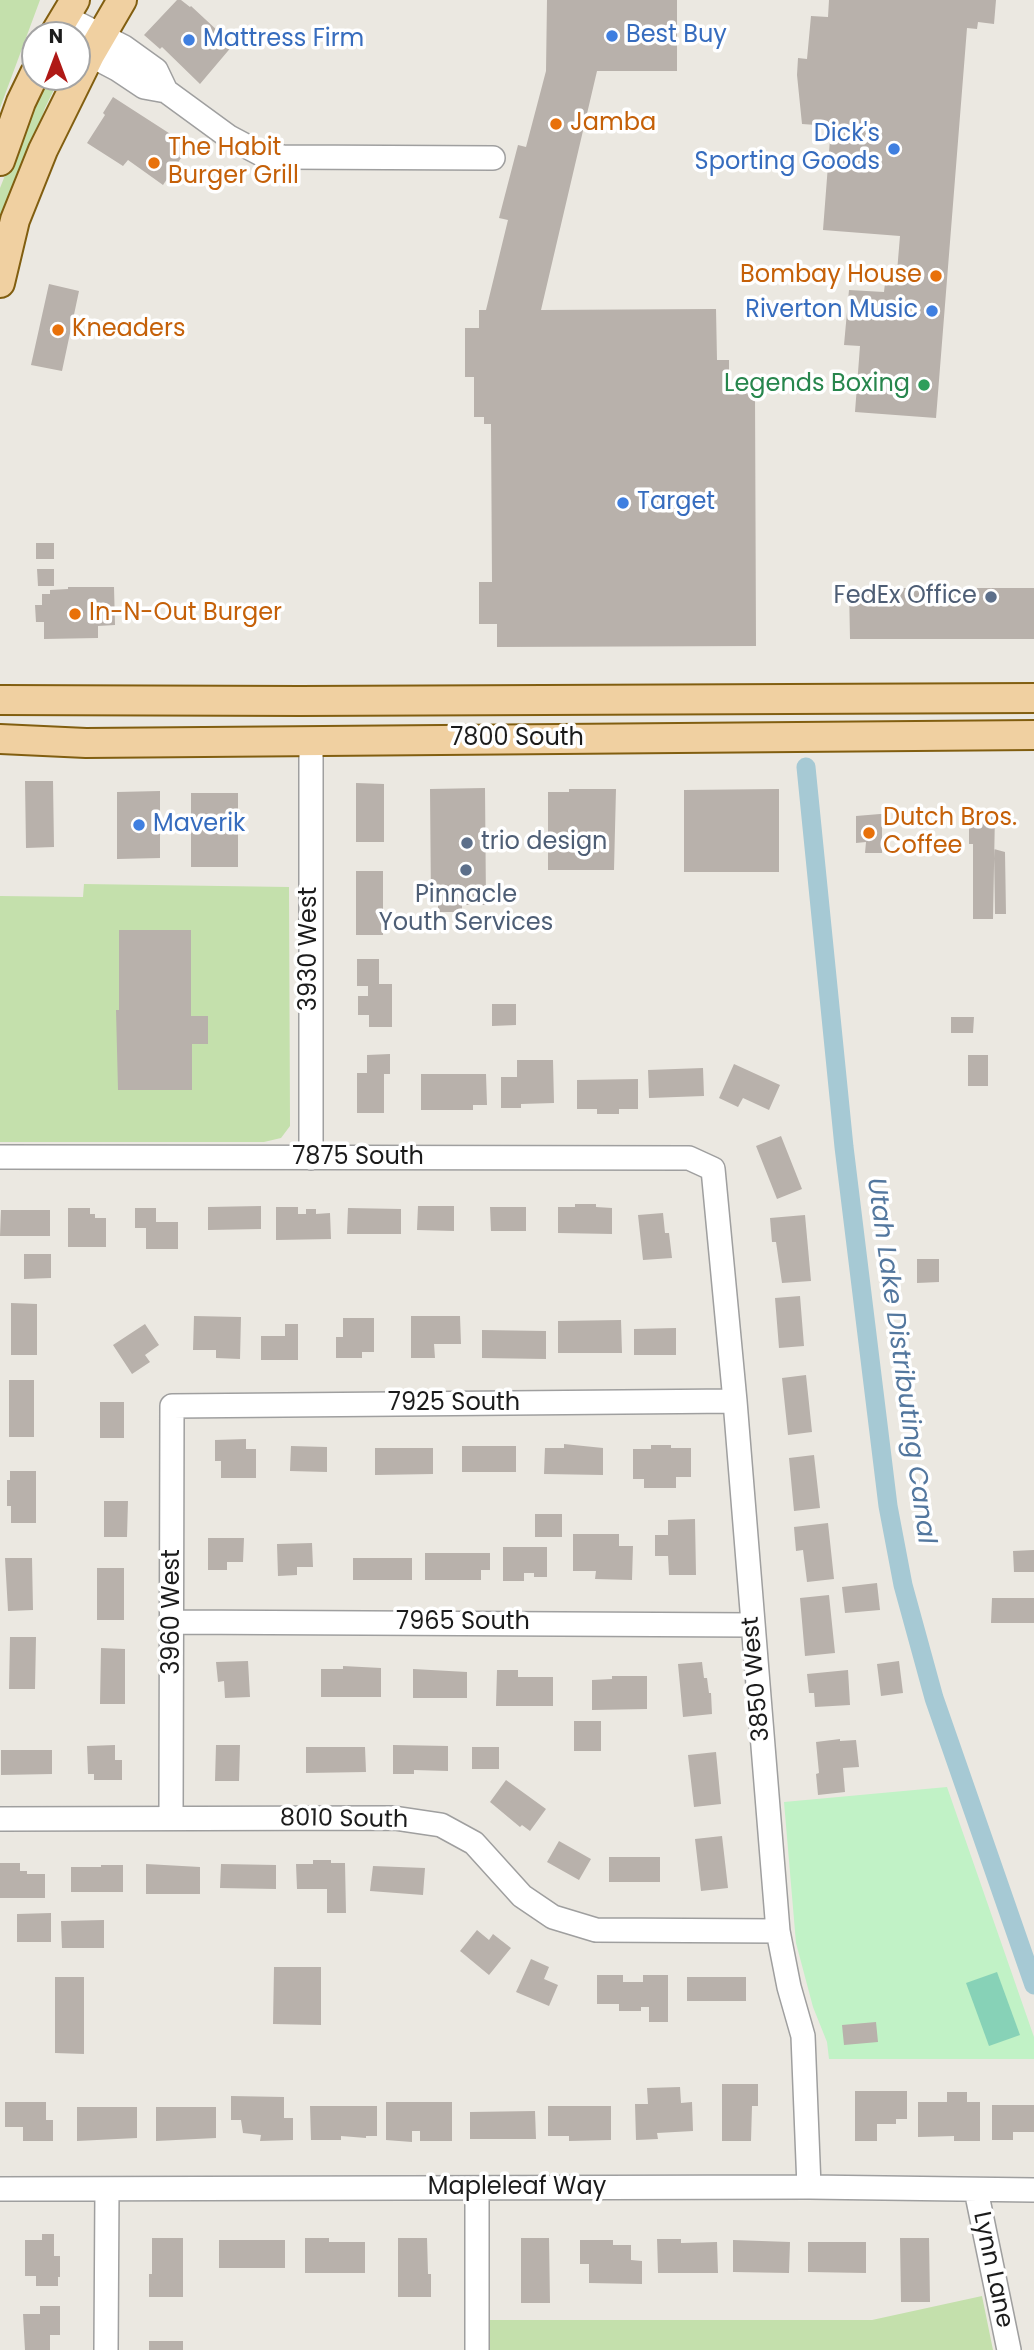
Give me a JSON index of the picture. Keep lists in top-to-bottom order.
{
  "streets": {
    "main road": ["7800 South"],
    "street": [
      "3930 West",
      "7875 South",
      "7925 South",
      "3960 West",
      "7965 South",
      "3850 West",
      "8010 South",
      "Mapleleaf Way",
      "Lynn Lane"
    ]
  },
  "crossings": [
    ["7800 South", "3930 West"],
    ["3930 West", "7875 South"],
    ["7875 South", "3850 West"],
    ["7925 South", "3960 West"],
    ["7925 South", "3850 West"],
    ["3960 West", "7965 South"],
    ["3960 West", "8010 South"],
    ["7965 South", "3850 West"],
    ["3850 West", "8010 South"],
    ["3850 West", "Mapleleaf Way"],
    ["Mapleleaf Way", "Lynn Lane"]
  ],
  "water": ["Utah Lake Distributing Canal"],
  "places": [
    "Best Buy",
    "Mattress Firm",
    "Jamba",
    "Dick's Sporting Goods",
    "The Habit Burger Grill",
    "Bombay House",
    "Riverton Music",
    "Kneaders",
    "Legends Boxing",
    "Target",
    "FedEx Office",
    "In-N-Out Burger",
    "Maverik",
    "Dutch Bros. Coffee",
    "trio design",
    "Pinnacle Youth Services"
  ],
  "north": "top"
}
